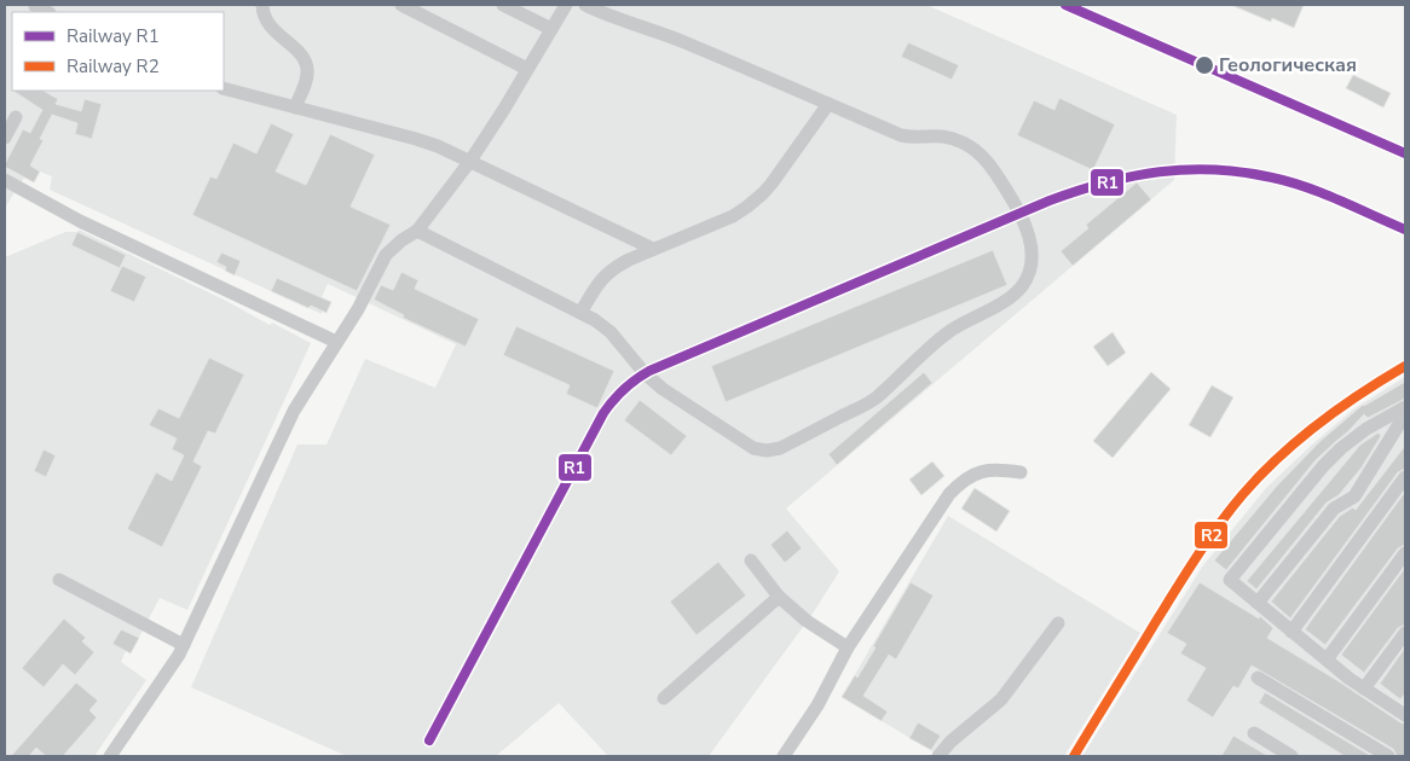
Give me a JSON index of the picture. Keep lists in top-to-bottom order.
{
  "places": ["Геологическая"],
  "lines": ["rail line R1", "rail line R2"],
  "legend": ["Railway R1", "Railway R2"]
}
